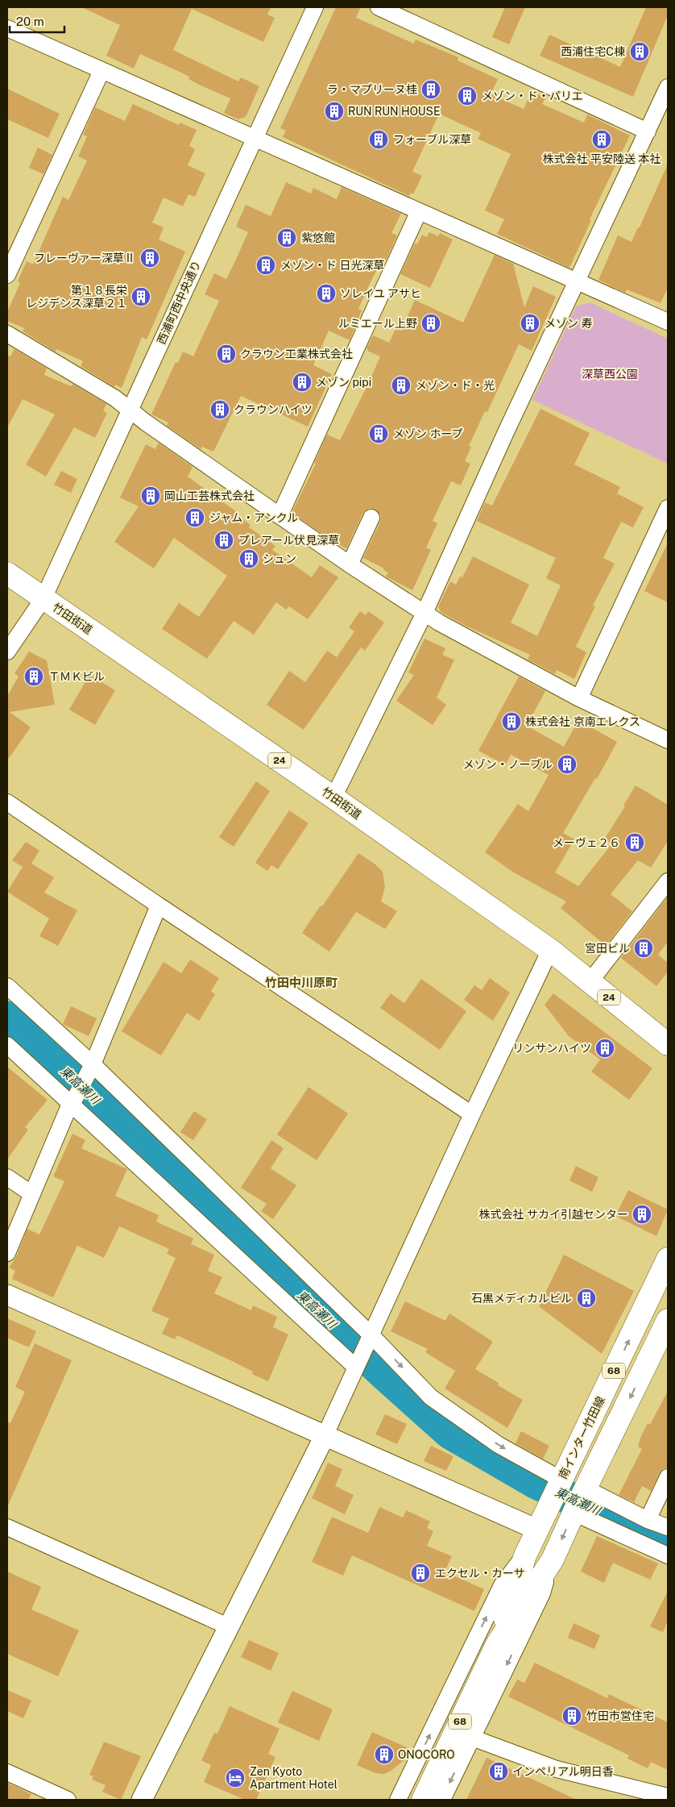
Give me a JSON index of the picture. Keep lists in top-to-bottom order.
{
  "streets": {
    "main road": [
      "竹田街道",
      "24",
      "68",
      "南インター竹田線"
    ],
    "street": ["西浦町西中央通り"]
  },
  "crossings": [
    ["西浦町西中央通り", "竹田街道"]
  ],
  "districts": ["竹田中川原町"],
  "water": ["東高瀬川"],
  "parks": ["深草西公園"],
  "places": {
    "building": [
      "西浦住宅C棟",
      "ラ・マプリーヌ桂",
      "メゾン・ド・パリエ",
      "RUN RUN HOUSE",
      "フォーブル深草",
      "株式会社 平安陸送 本社",
      "紫悠館",
      "フレーヴァー深草Ⅱ",
      "メゾン・ド 日光深草",
      "ソレイユ アサヒ",
      "第１８長栄 レジデンス深草２１",
      "ルミエール上野",
      "メゾン 寿",
      "クラウン工業株式会社",
      "メゾン pipi",
      "メゾン・ド・光",
      "クラウンハイツ",
      "メゾン ホープ",
      "岡山工芸株式会社",
      "ジャム・アンクル",
      "プレアール伏見深草",
      "シュン",
      "ＴＭＫビル",
      "株式会社 京南エレクス",
      "メゾン・ノーブル",
      "メーヴェ２６",
      "宮田ビル",
      "リンサンハイツ",
      "株式会社 サカイ引越センター",
      "石黒メディカルビル",
      "エクセル・カーサ",
      "竹田市営住宅",
      "ONOCORO",
      "インペリアル明日香"
    ],
    "hotel": ["Zen Kyoto Apartment Hotel"]
  },
  "scale_bar": "20 m"
}
